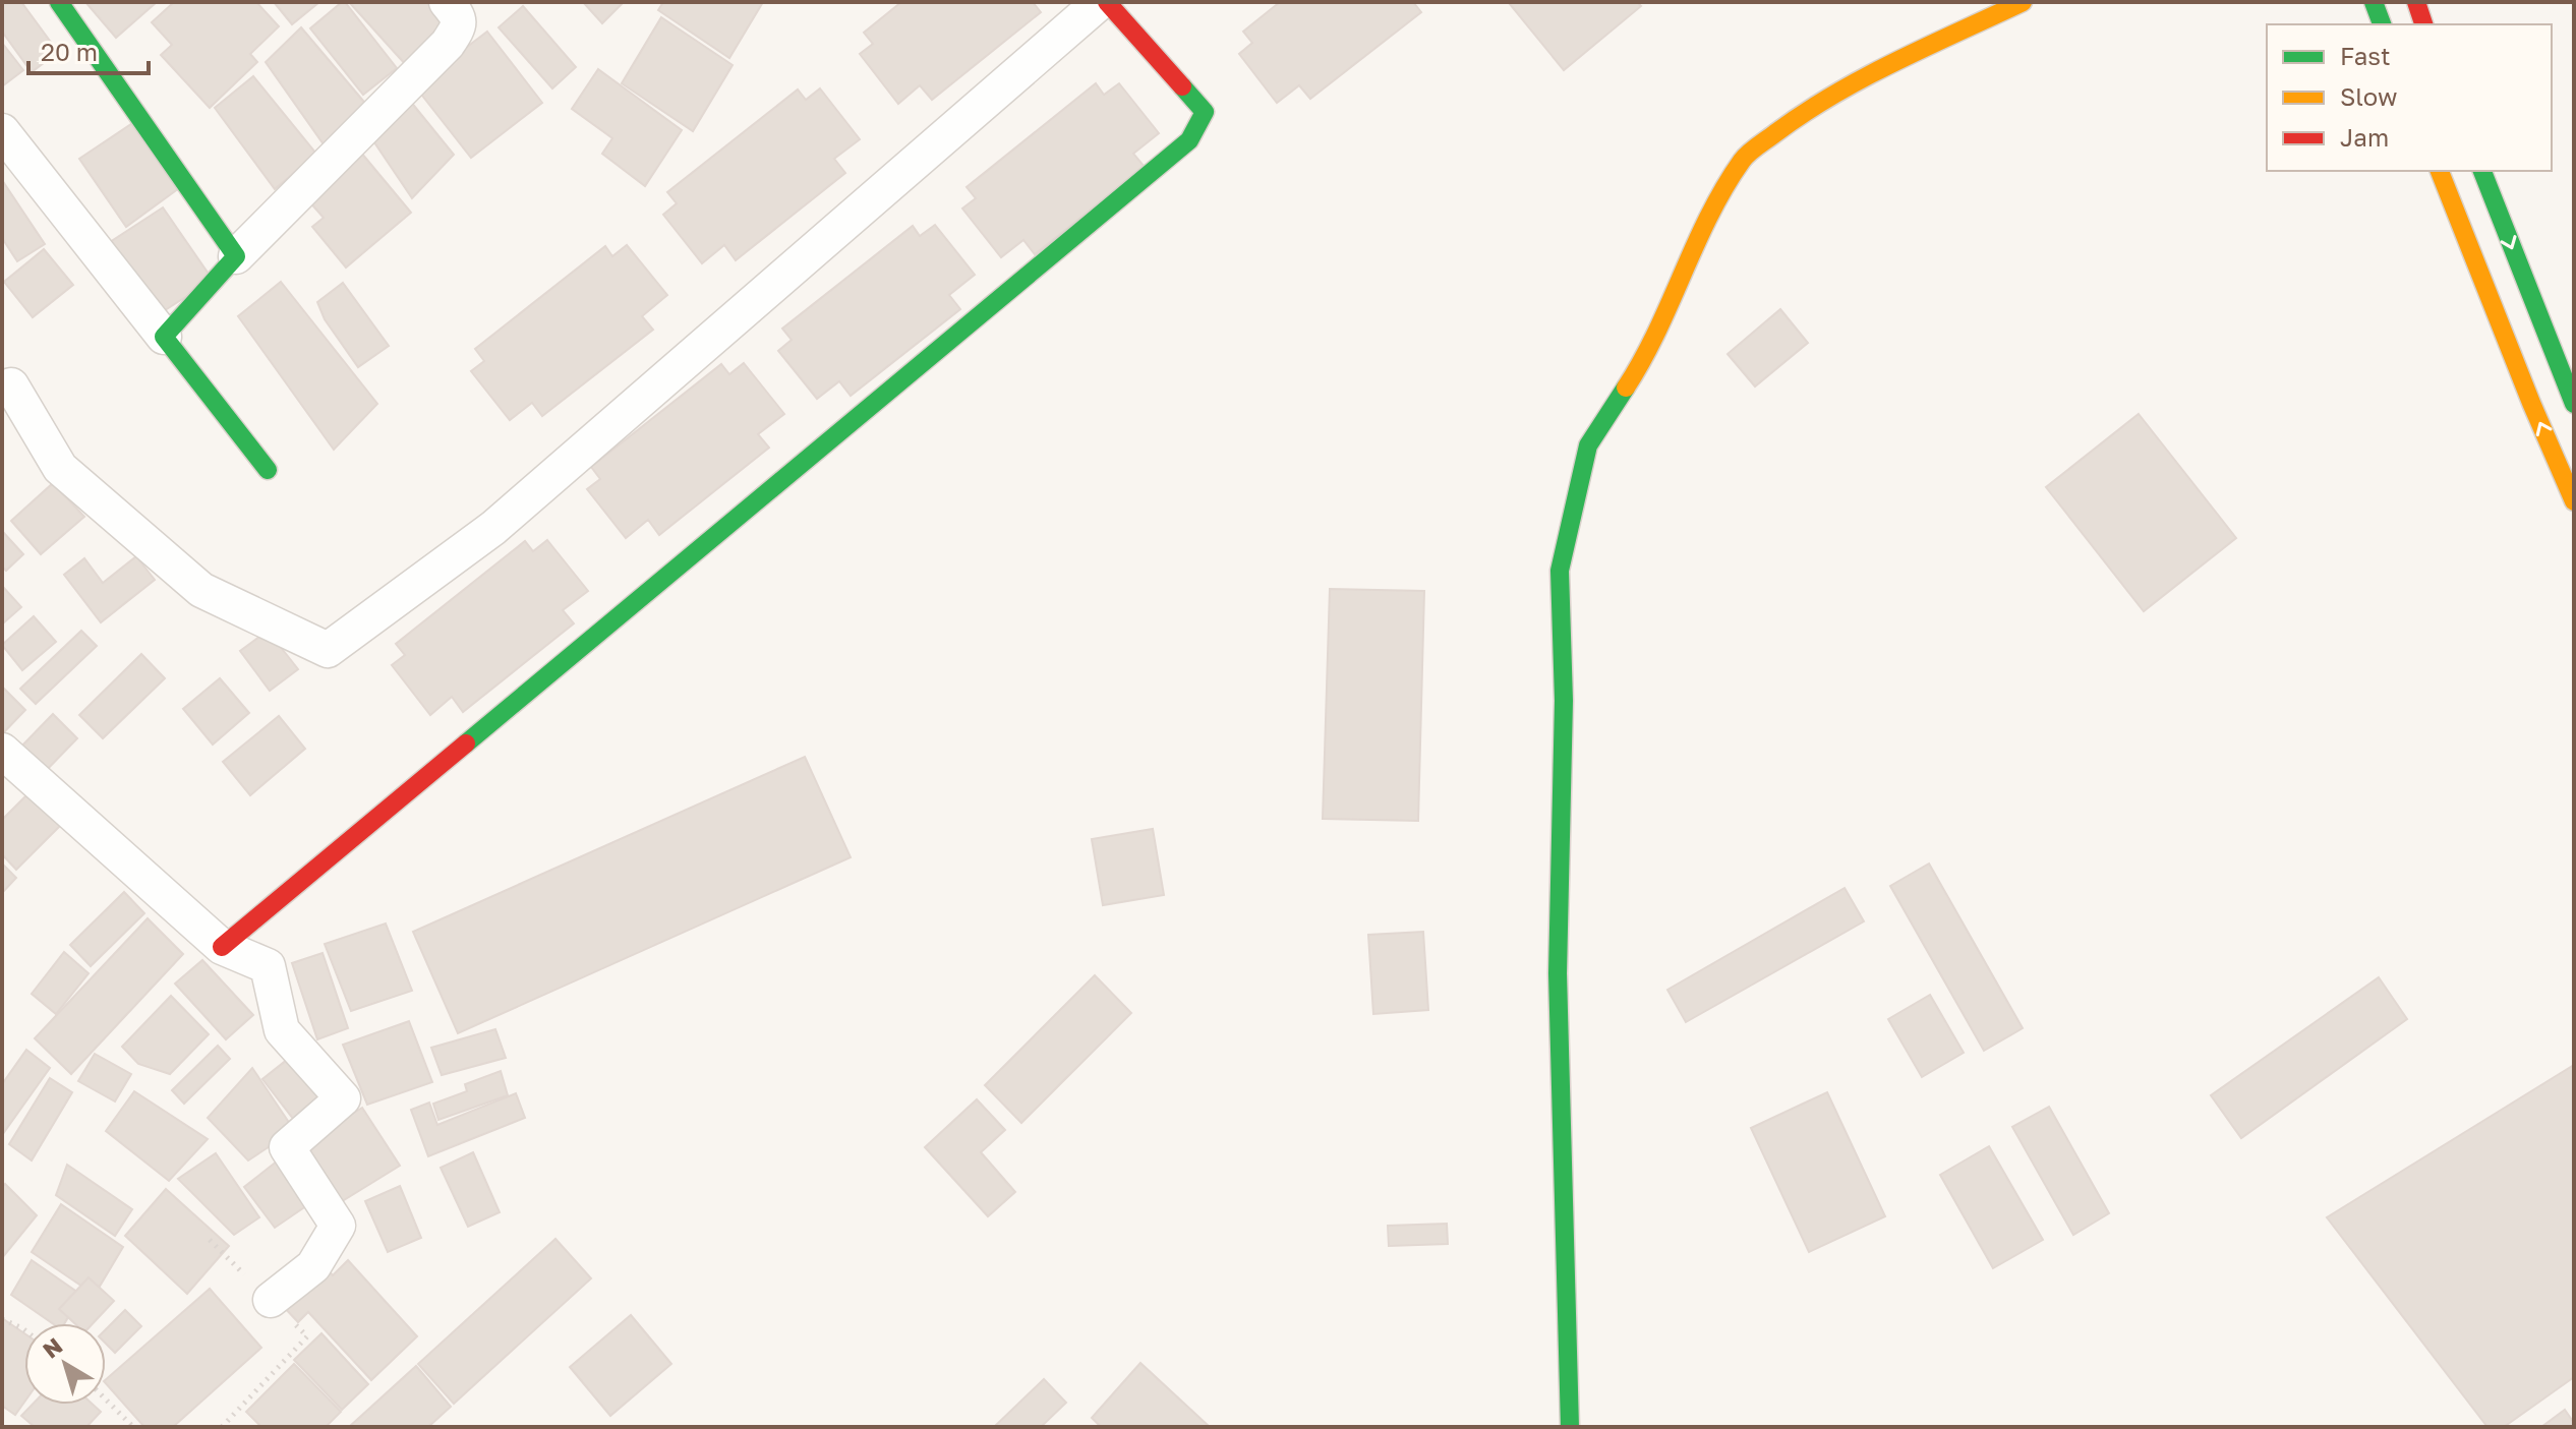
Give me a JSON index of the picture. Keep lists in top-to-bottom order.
{
  "legend": ["Fast", "Slow", "Jam"],
  "scale_bar": "20 m",
  "north": "top left"
}
